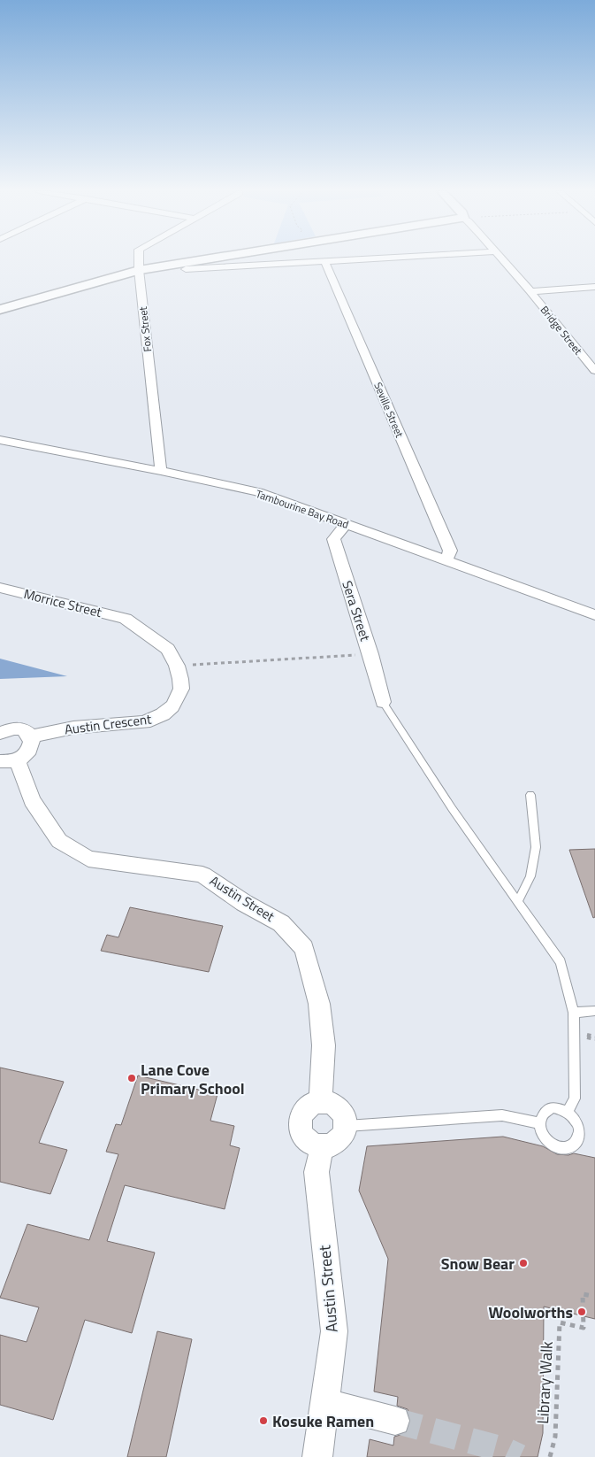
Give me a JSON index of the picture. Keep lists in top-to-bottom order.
{
  "streets": {
    "street": [
      "Fox Street",
      "Bridge Street",
      "Seville Street",
      "Tambourine Bay Road",
      "Morrice Street",
      "Sera Street",
      "Austin Crescent",
      "Austin Street"
    ],
    "path": ["Library Walk"]
  },
  "crossings": [
    ["Fox Street", "Tambourine Bay Road"],
    ["Seville Street", "Tambourine Bay Road"],
    ["Tambourine Bay Road", "Sera Street"],
    ["Morrice Street", "Austin Crescent"]
  ],
  "places": [
    "Lane Cove Primary School",
    "Snow Bear",
    "Woolworths",
    "Kosuke Ramen"
  ]
}
